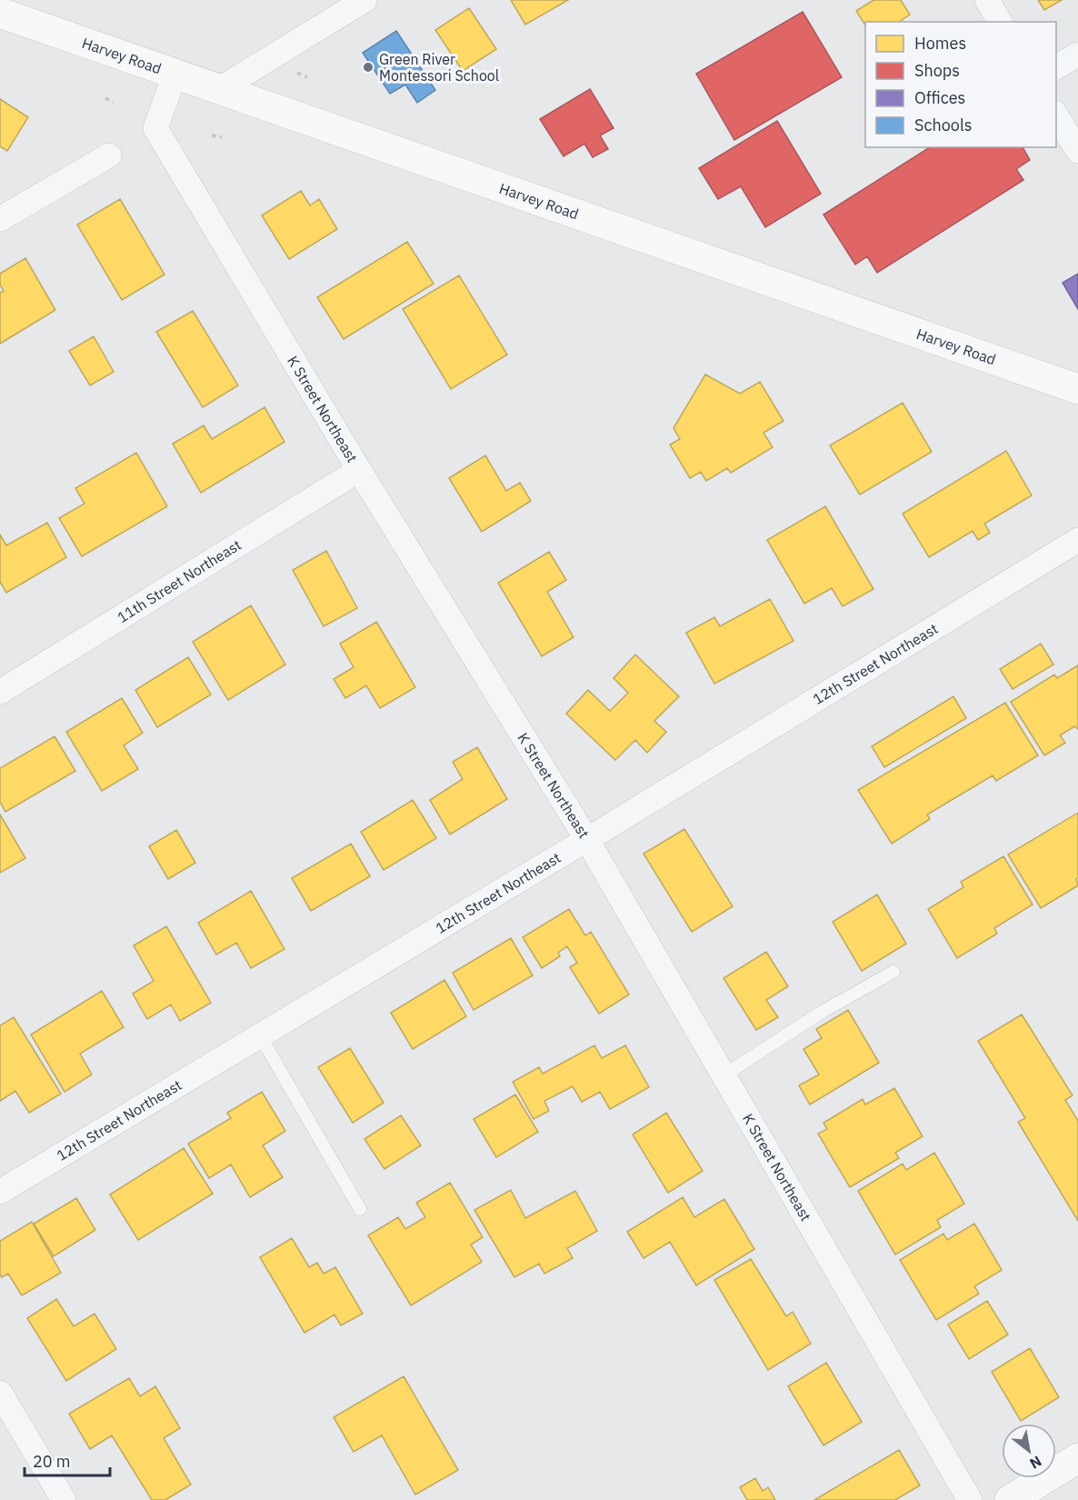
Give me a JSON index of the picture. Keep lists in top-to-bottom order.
{
  "streets": {
    "main road": ["Harvey Road"],
    "street": ["K Street Northeast", "11th Street Northeast", "12th Street Northeast"]
  },
  "crossings": [
    ["Harvey Road", "K Street Northeast"],
    ["K Street Northeast", "11th Street Northeast"],
    ["K Street Northeast", "12th Street Northeast"]
  ],
  "places": ["Green River Montessori School"],
  "legend": [
    "Homes",
    "Shops",
    "Offices",
    "Schools"
  ],
  "scale_bar": "20 m",
  "north": "bottom right"
}
